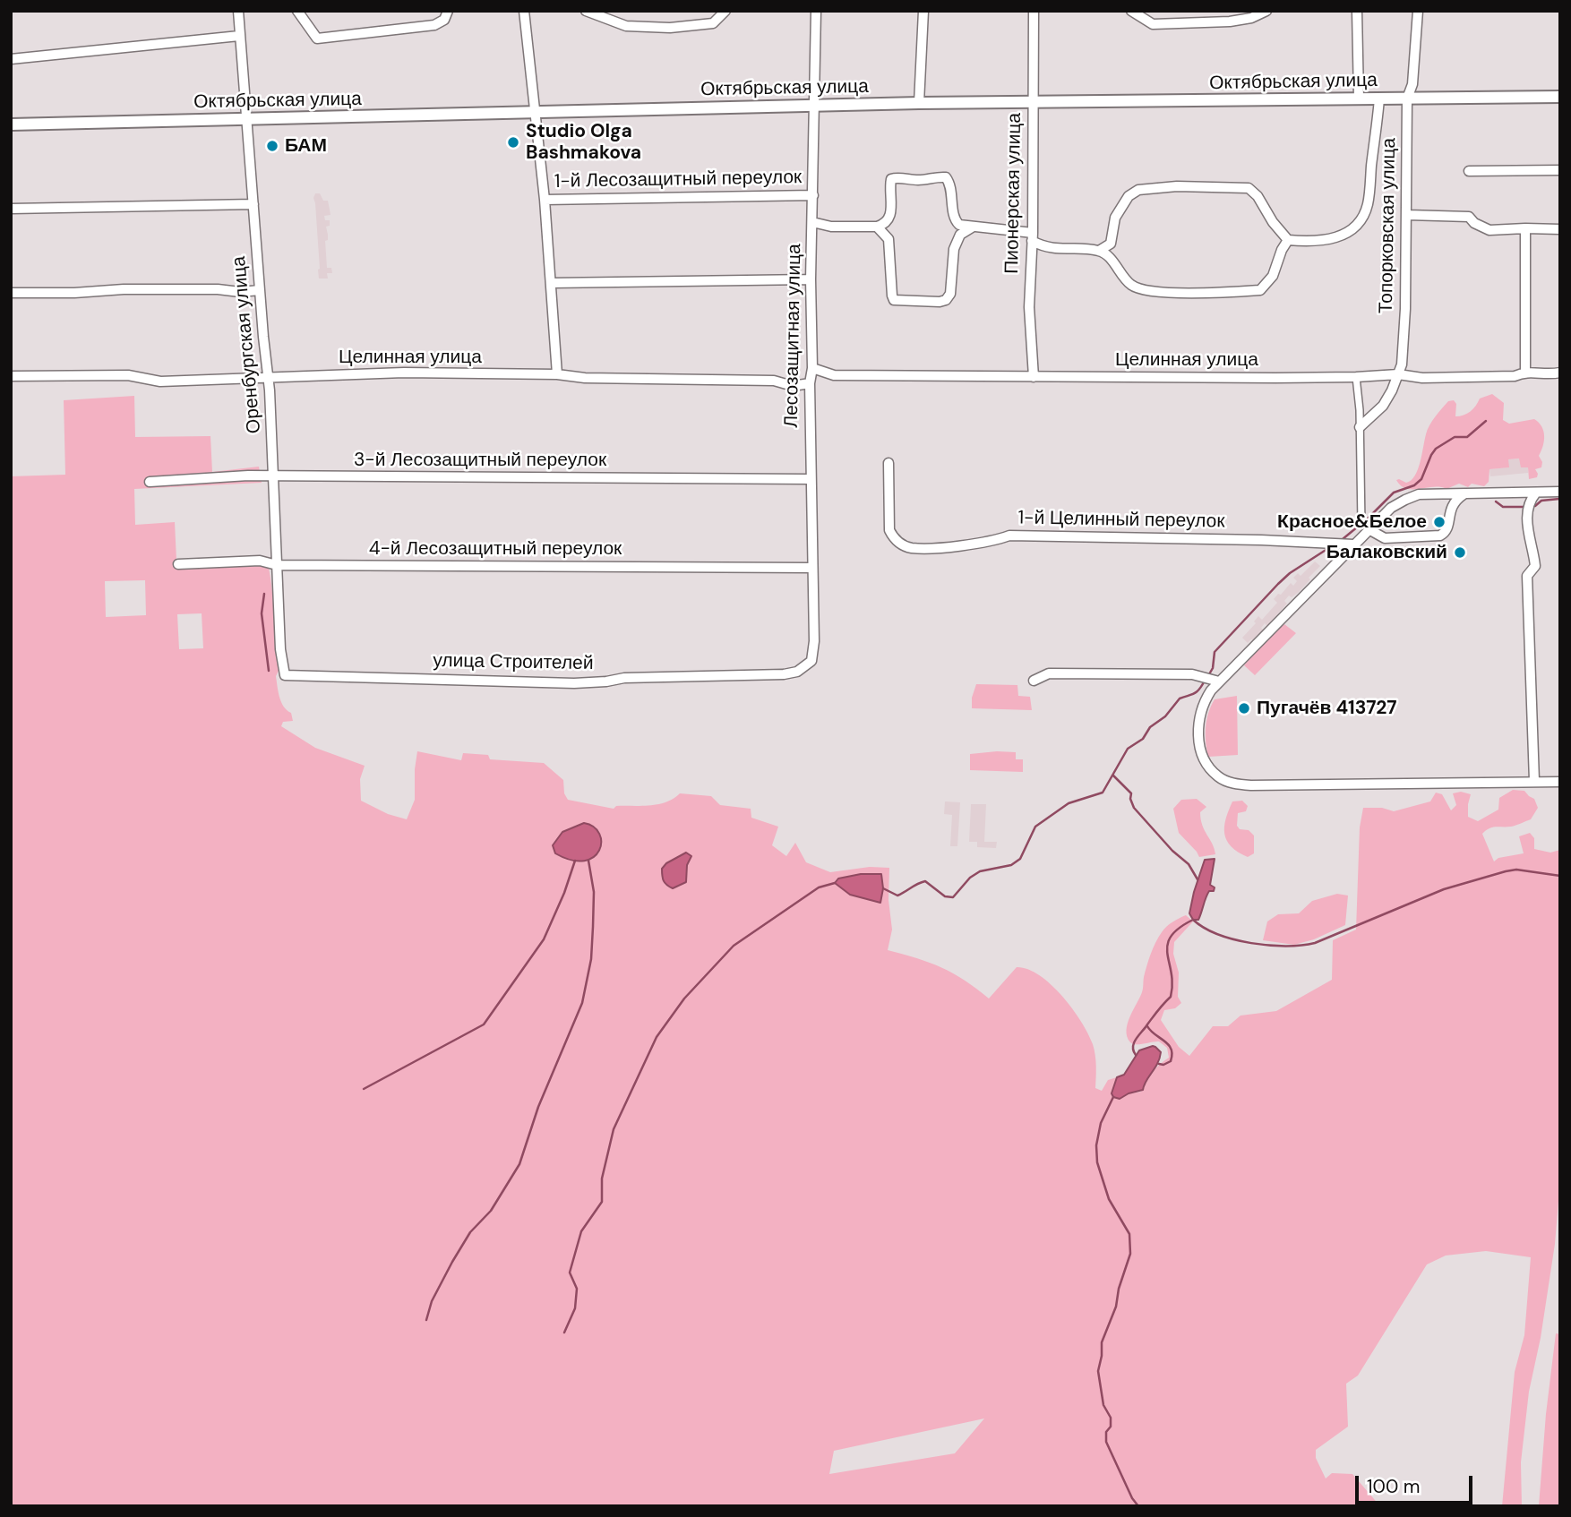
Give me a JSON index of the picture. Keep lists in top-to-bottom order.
{
  "streets": {
    "street": [
      "Октябрьская улица",
      "1-й Лесозащитный переулок",
      "Пионерская улица",
      "Топорковская улица",
      "Лесозащитная улица",
      "Оренбургская улица",
      "Целинная улица",
      "3-й Лесозащитный переулок",
      "1-й Целинный переулок",
      "4-й Лесозащитный переулок",
      "улица Строителей"
    ]
  },
  "crossings": [
    ["Октябрьская улица", "Пионерская улица"],
    ["Октябрьская улица", "Топорковская улица"],
    ["Октябрьская улица", "Лесозащитная улица"],
    ["Октябрьская улица", "Оренбургская улица"],
    ["1-й Лесозащитный переулок", "Лесозащитная улица"],
    ["Пионерская улица", "Целинная улица"],
    ["Топорковская улица", "Целинная улица"],
    ["Лесозащитная улица", "Целинная улица"],
    ["Лесозащитная улица", "3-й Лесозащитный переулок"],
    ["Лесозащитная улица", "4-й Лесозащитный переулок"],
    ["Лесозащитная улица", "улица Строителей"],
    ["Оренбургская улица", "Целинная улица"],
    ["Оренбургская улица", "3-й Лесозащитный переулок"],
    ["Оренбургская улица", "4-й Лесозащитный переулок"],
    ["Оренбургская улица", "улица Строителей"]
  ],
  "places": [
    "Studio Olga Bashmakova",
    "БАМ",
    "Красное&Белое",
    "Балаковский",
    "Пугачёв 413727"
  ],
  "scale_bar": "100 m"
}
